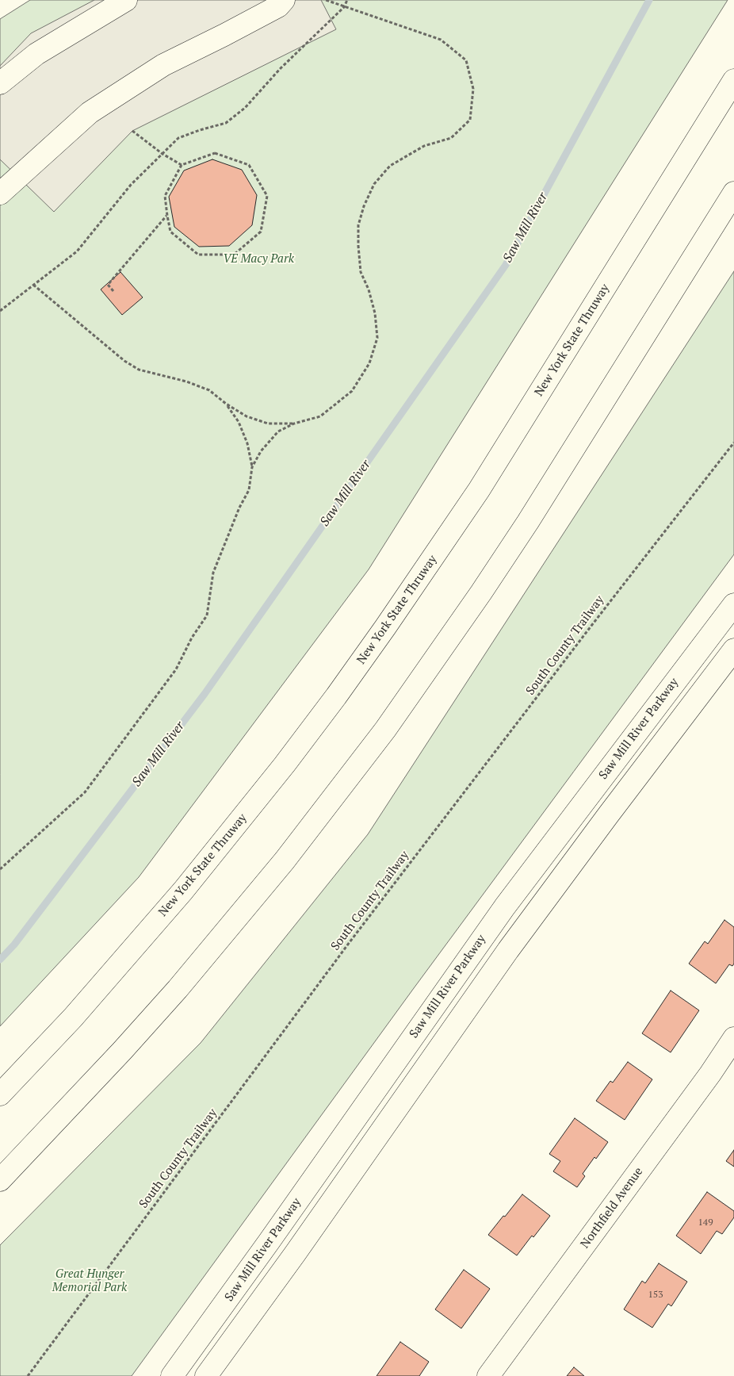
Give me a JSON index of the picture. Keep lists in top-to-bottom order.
{
  "streets": {
    "main road": ["New York State Thruway", "Saw Mill River Parkway", "Northfield Avenue"],
    "path": ["South County Trailway"]
  },
  "water": ["Saw Mill River"],
  "parks": ["VE Macy Park", "Great Hunger Memorial Park"],
  "house_numbers": ["149", "153"]
}
